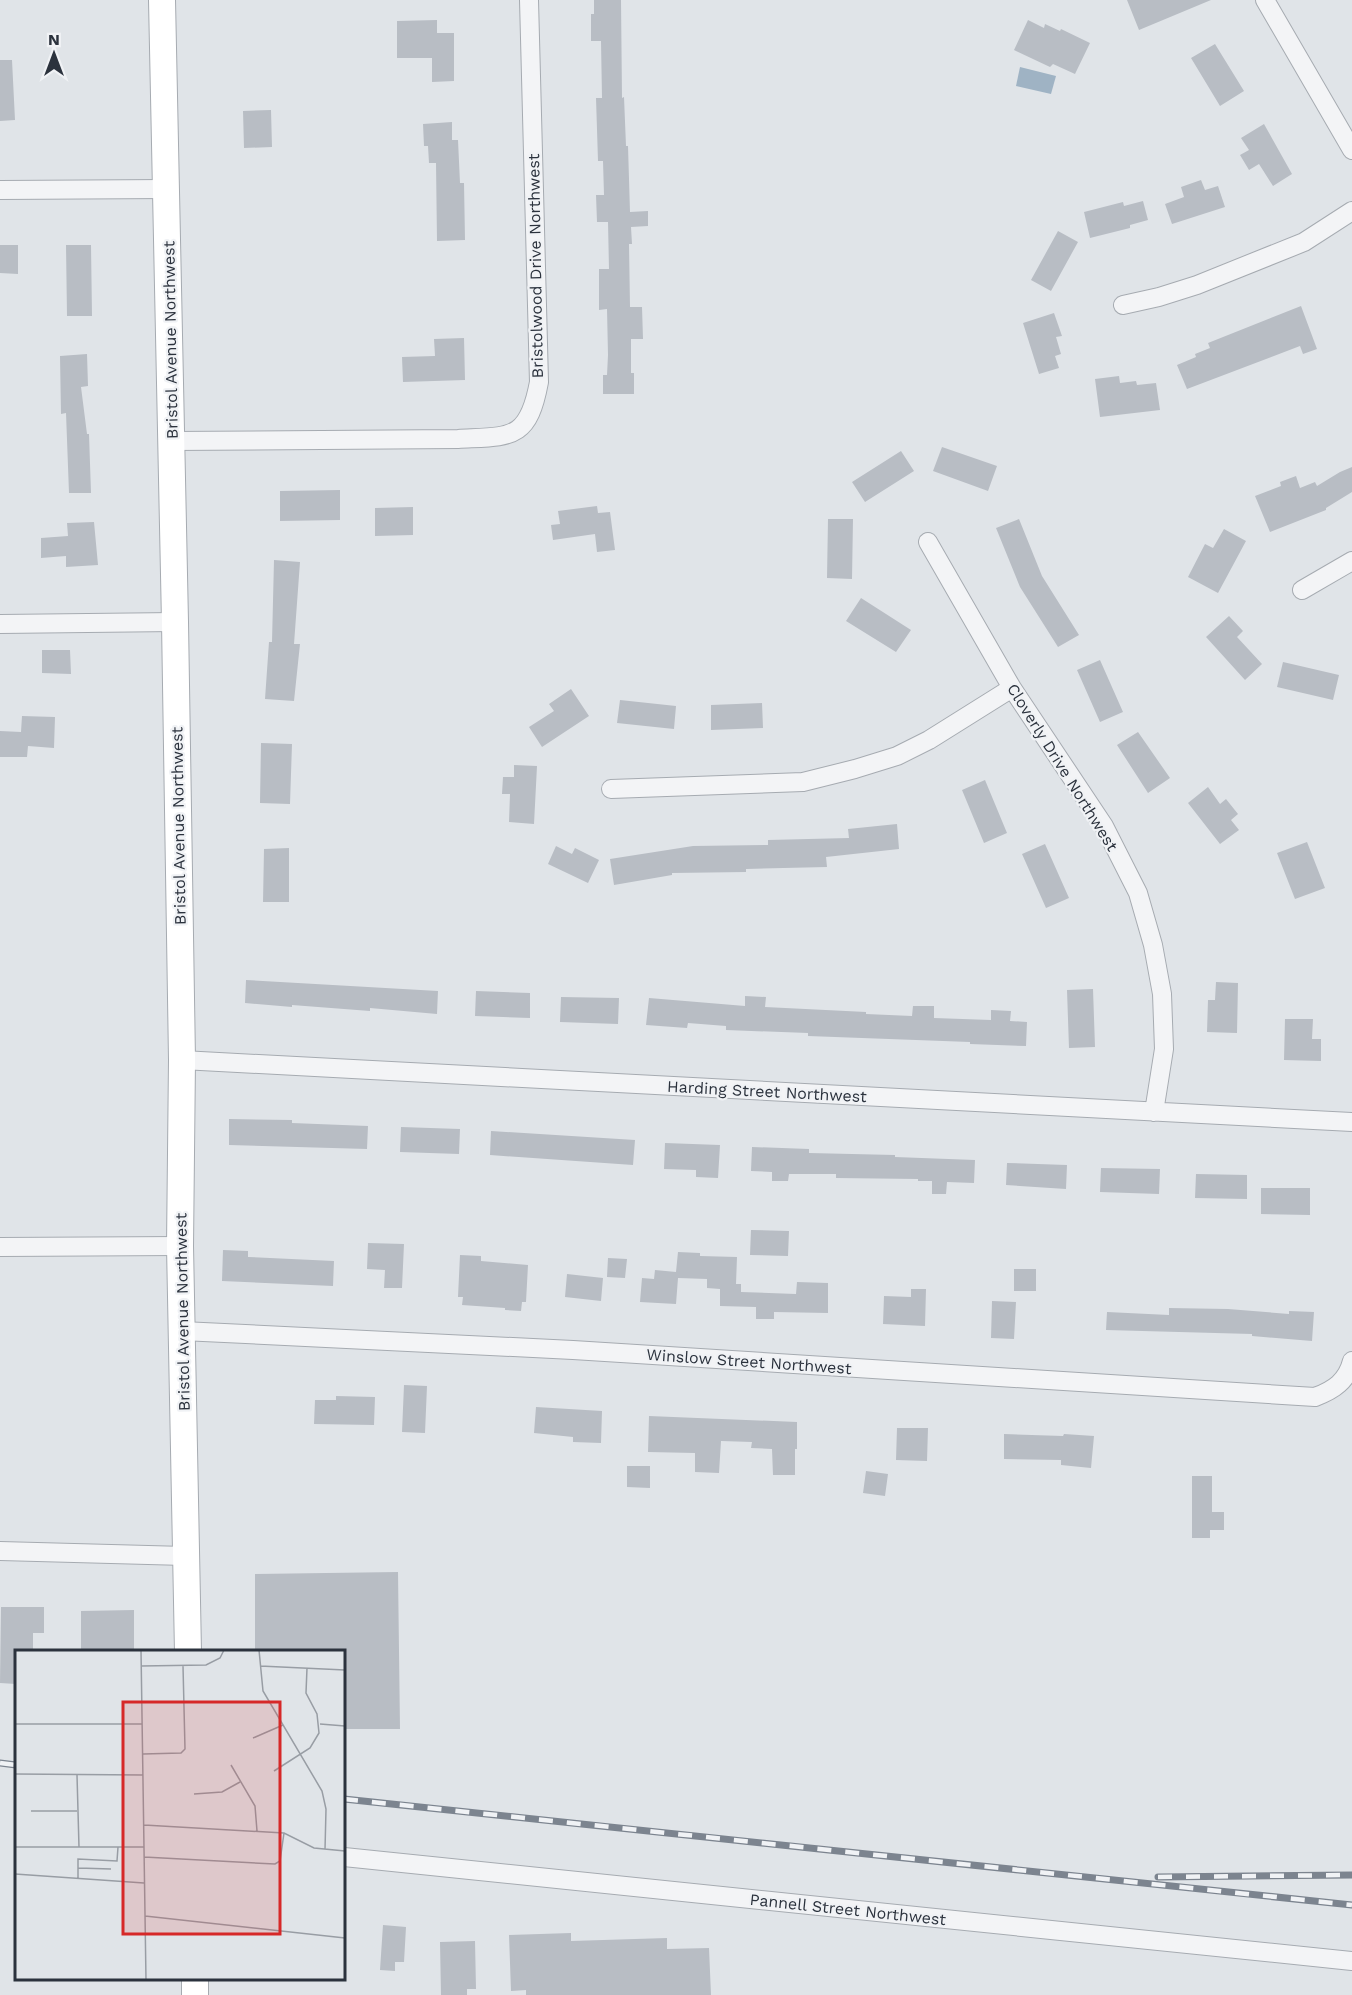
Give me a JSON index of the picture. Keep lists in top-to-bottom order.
{
  "streets": {
    "street": [
      "Bristolwood Drive Northwest",
      "Bristol Avenue Northwest",
      "Cloverly Drive Northwest",
      "Harding Street Northwest",
      "Winslow Street Northwest",
      "Pannell Street Northwest"
    ]
  },
  "crossings": [
    ["Bristolwood Drive Northwest", "Bristol Avenue Northwest"],
    ["Bristol Avenue Northwest", "Harding Street Northwest"],
    ["Bristol Avenue Northwest", "Winslow Street Northwest"],
    ["Cloverly Drive Northwest", "Harding Street Northwest"]
  ],
  "north": "top"
}
